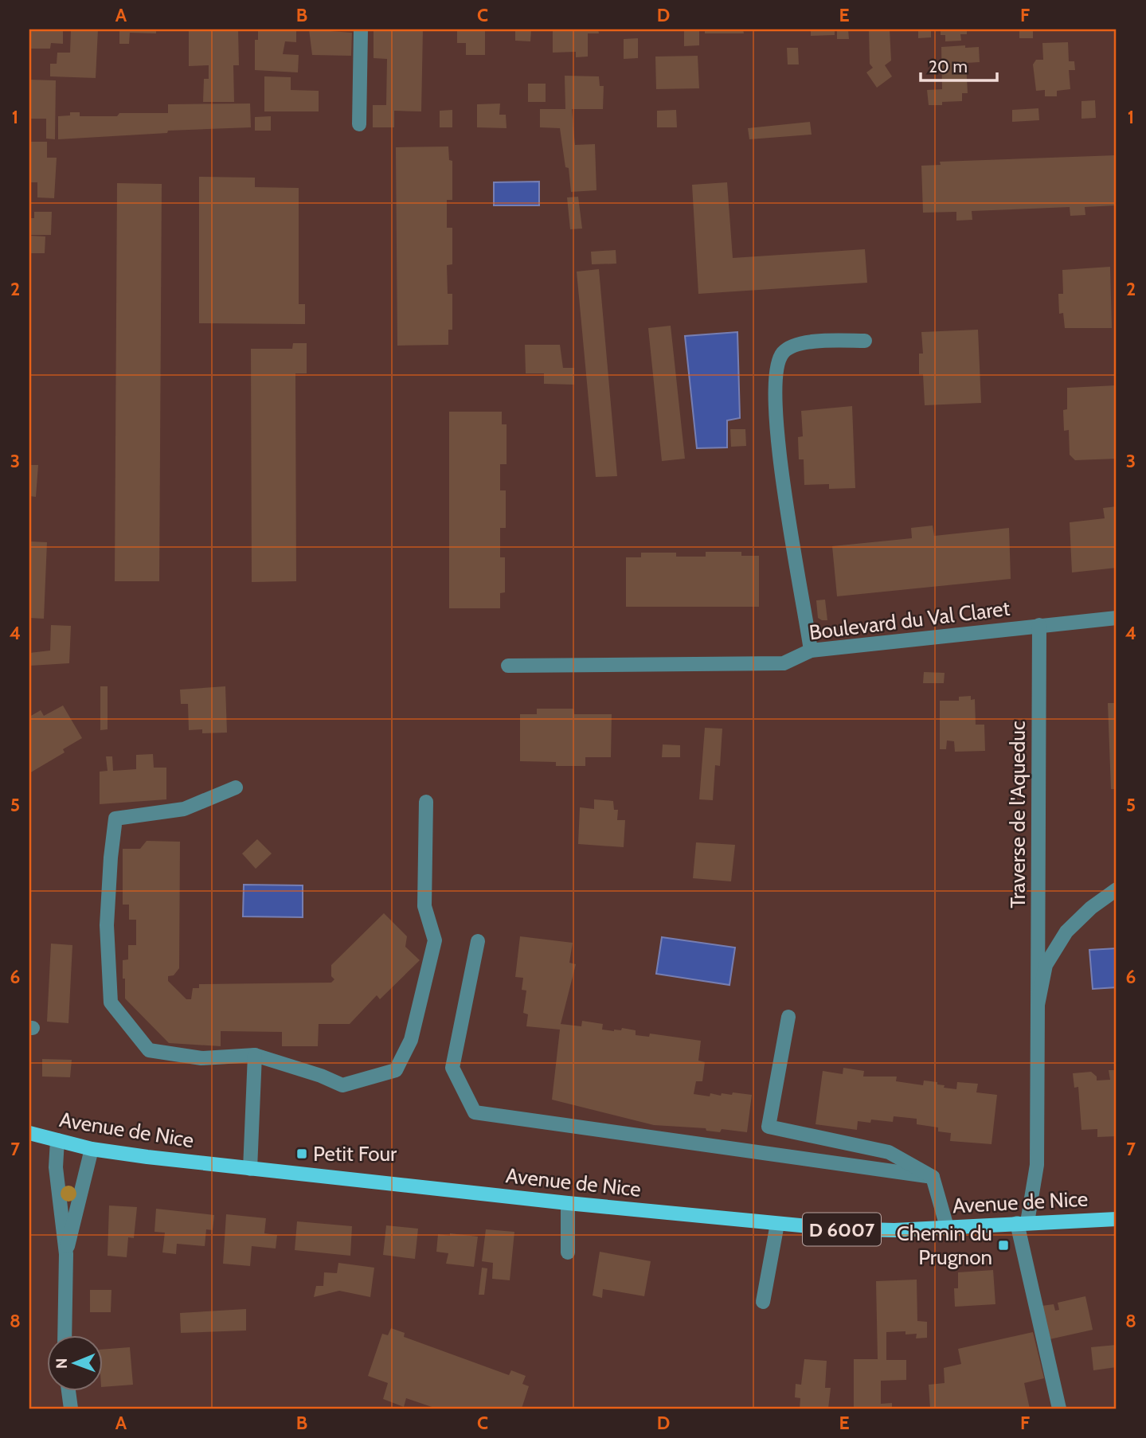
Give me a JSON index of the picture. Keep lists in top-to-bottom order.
{
  "streets": {
    "main road": ["Avenue de Nice", "D 6007"],
    "street": ["Boulevard du Val Claret", "Traverse de l'Aqueduc"]
  },
  "crossings": [
    ["Boulevard du Val Claret", "Traverse de l'Aqueduc"]
  ],
  "places": {
    "transit": ["Petit Four", "Chemin du Prugnon"]
  },
  "scale_bar": "20 m",
  "north": "left",
  "grid": {
    "columns": [
      "A",
      "B",
      "C",
      "D",
      "E",
      "F"
    ],
    "rows": [
      "1",
      "2",
      "3",
      "4",
      "5",
      "6",
      "7",
      "8"
    ]
  }
}
